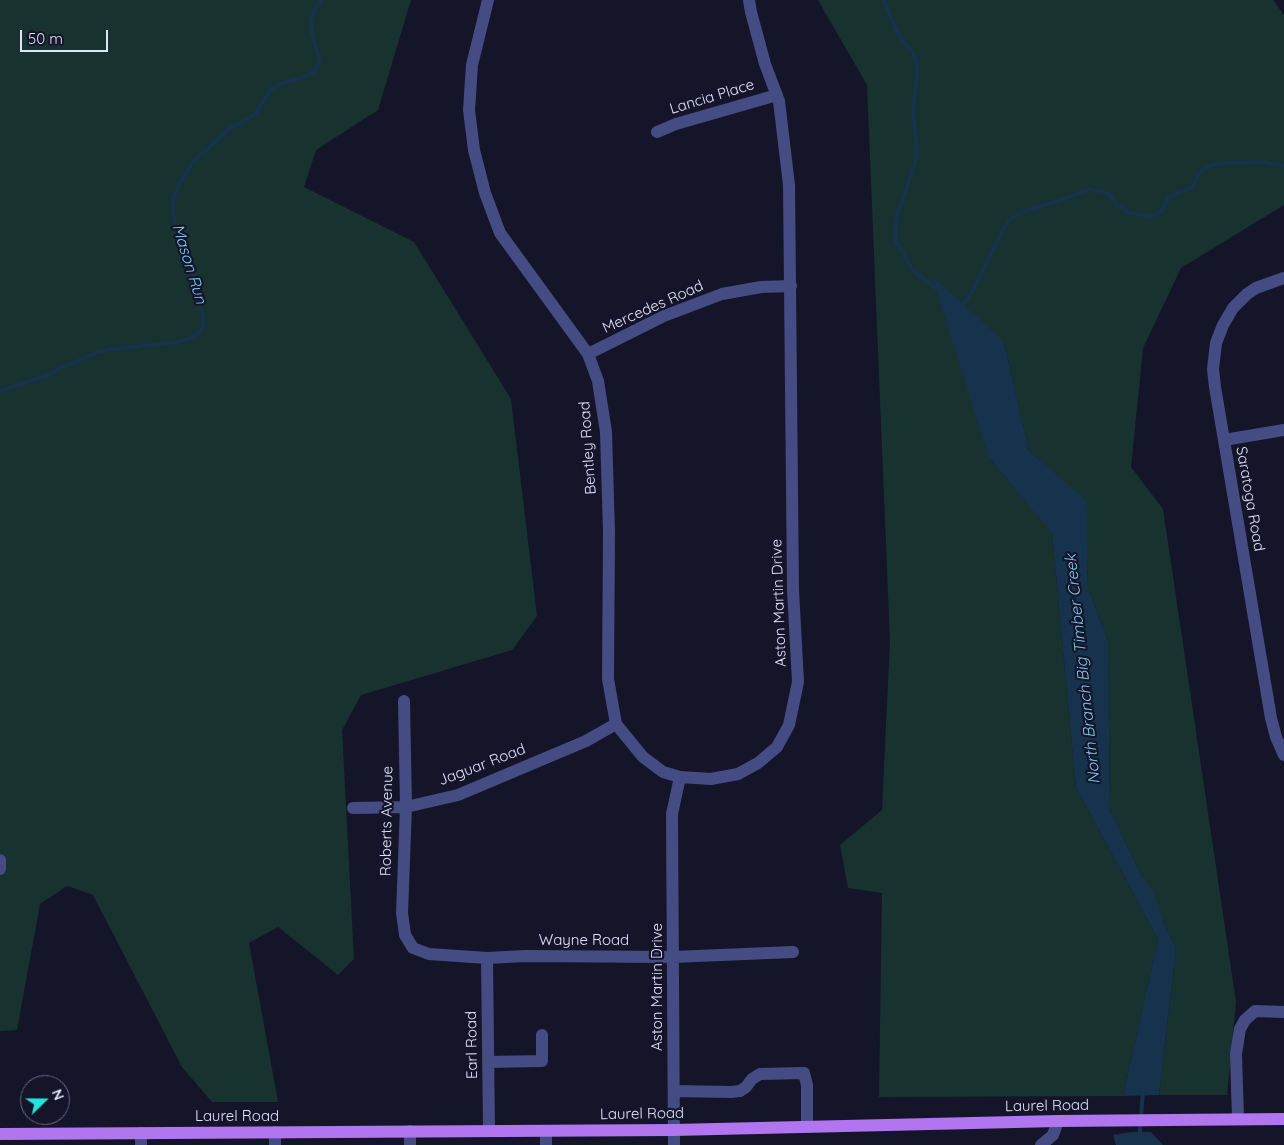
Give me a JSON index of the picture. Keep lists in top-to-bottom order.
{
  "streets": {
    "main road": ["Laurel Road"],
    "street": [
      "Lancia Place",
      "Mercedes Road",
      "Bentley Road",
      "Saratoga Road",
      "Aston Martin Drive",
      "Jaguar Road",
      "Roberts Avenue",
      "Wayne Road",
      "Earl Road"
    ]
  },
  "crossings": [
    ["Lancia Place", "Aston Martin Drive"],
    ["Mercedes Road", "Bentley Road"],
    ["Mercedes Road", "Aston Martin Drive"],
    ["Bentley Road", "Aston Martin Drive"],
    ["Bentley Road", "Jaguar Road"],
    ["Aston Martin Drive", "Wayne Road"],
    ["Aston Martin Drive", "Laurel Road"],
    ["Jaguar Road", "Roberts Avenue"],
    ["Roberts Avenue", "Wayne Road"],
    ["Wayne Road", "Earl Road"],
    ["Earl Road", "Laurel Road"]
  ],
  "water": ["Mason Run", "North Branch Big Timber Creek"],
  "scale_bar": "50 m",
  "north": "right"
}
